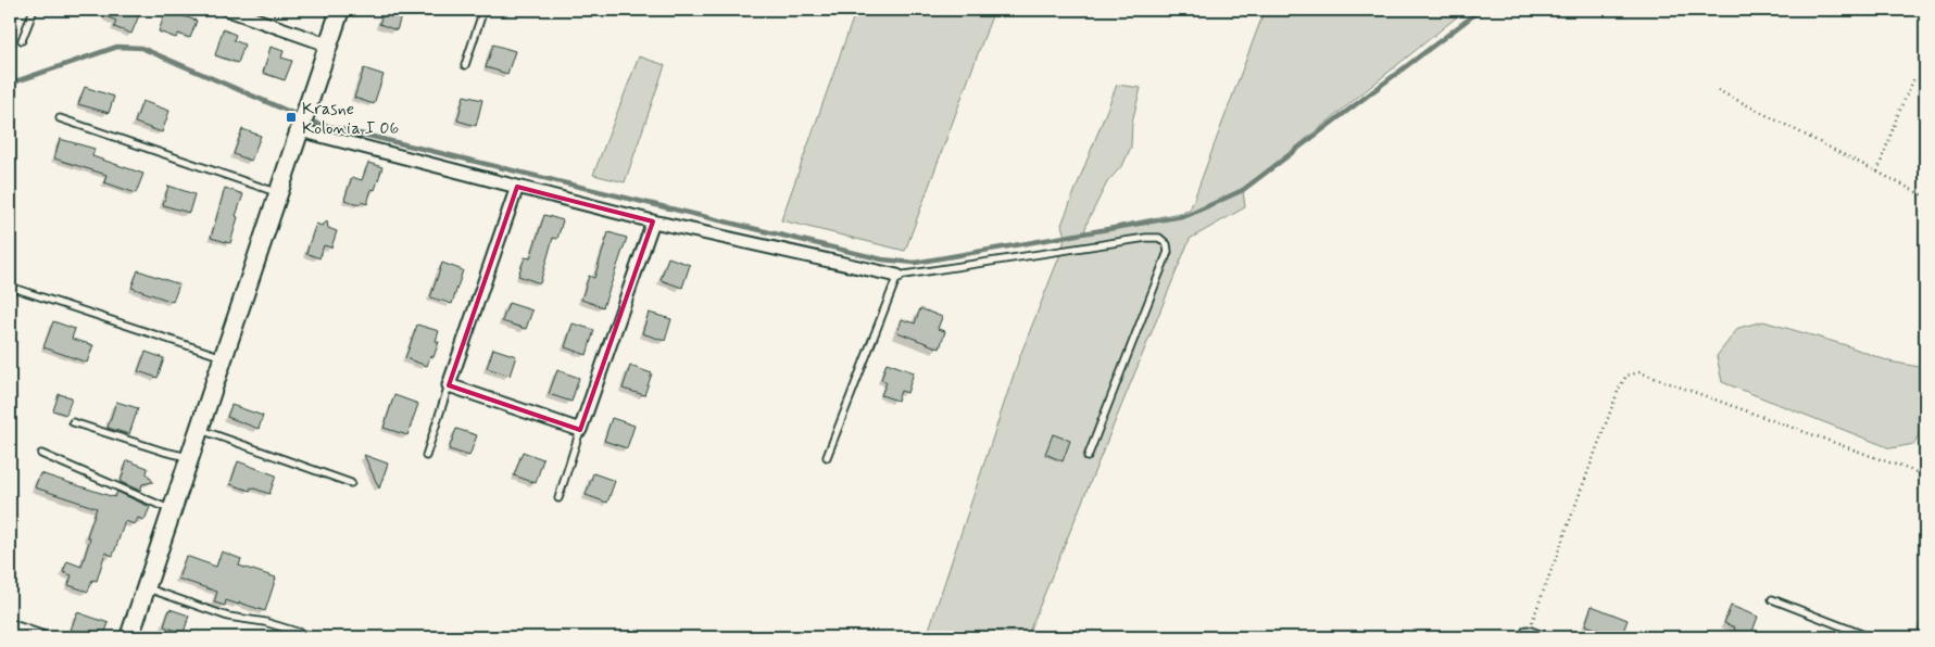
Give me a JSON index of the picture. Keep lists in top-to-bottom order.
{
  "places": {
    "transit": ["Krasne Kolonia I 06"]
  }
}
